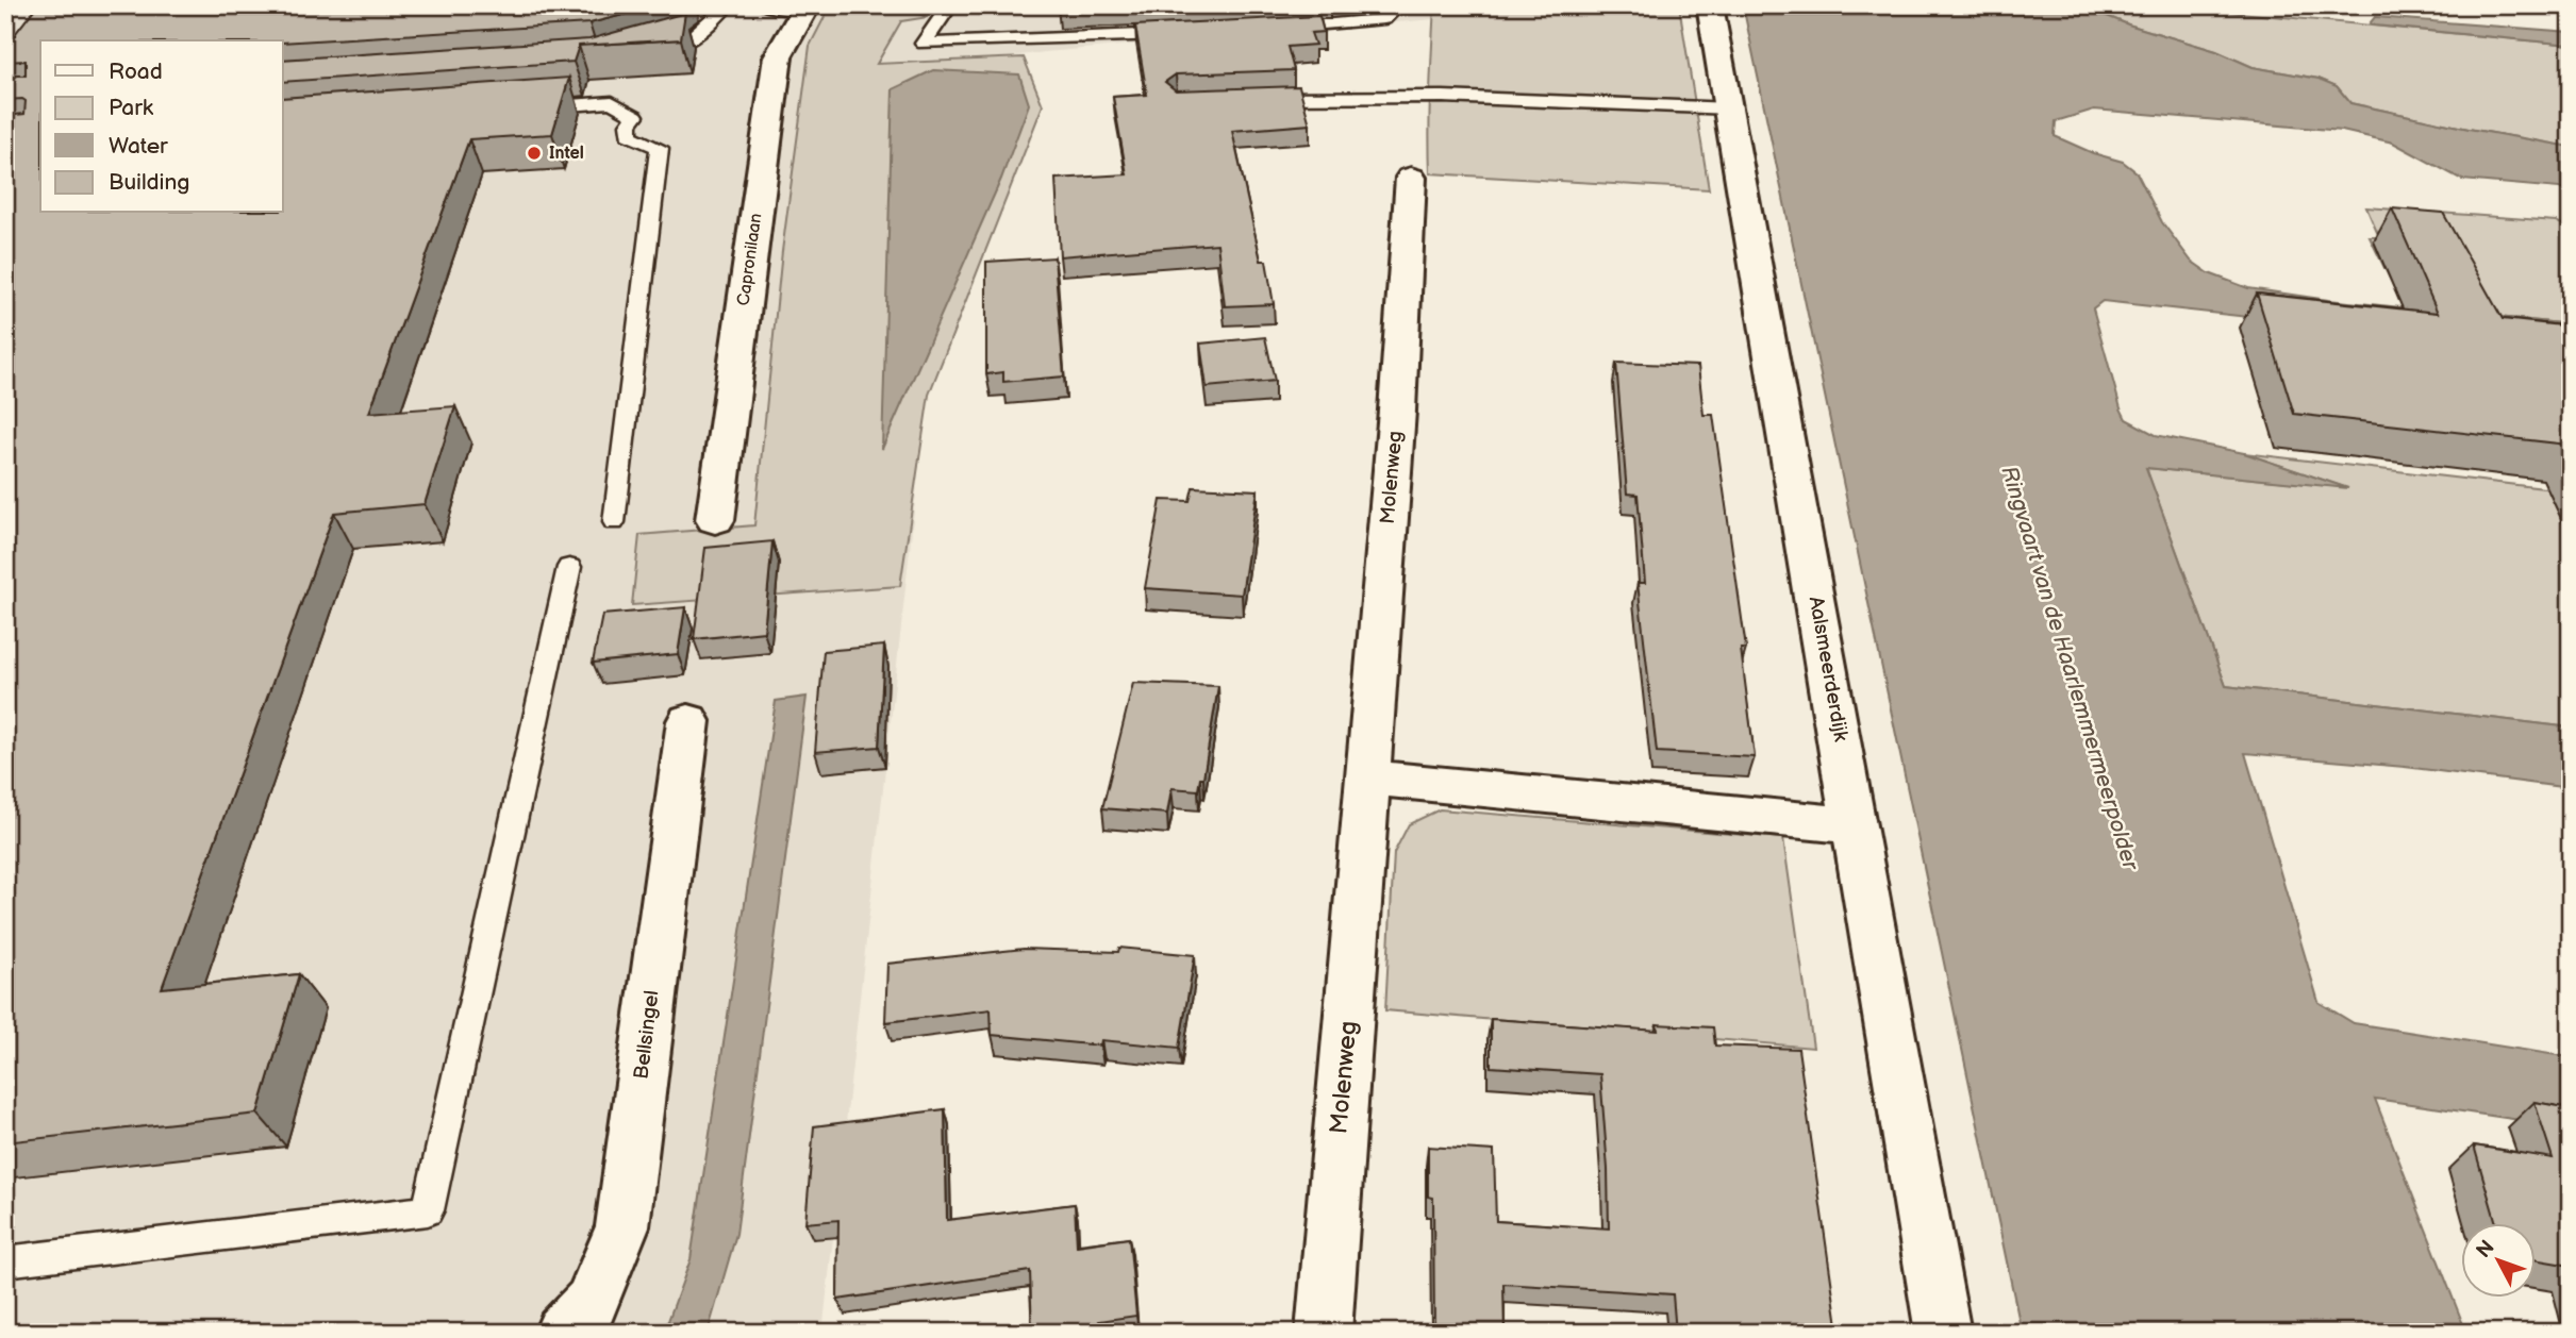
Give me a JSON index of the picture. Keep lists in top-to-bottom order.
{
  "streets": {
    "street": [
      "Capronilaan",
      "Molenweg",
      "Aalsmeerderdijk",
      "Bellsingel"
    ]
  },
  "water": ["Ringvaart van de Haarlemmermeerpolder"],
  "places": ["Intel"],
  "legend": [
    "Road",
    "Park",
    "Water",
    "Building"
  ],
  "north": "top left"
}
